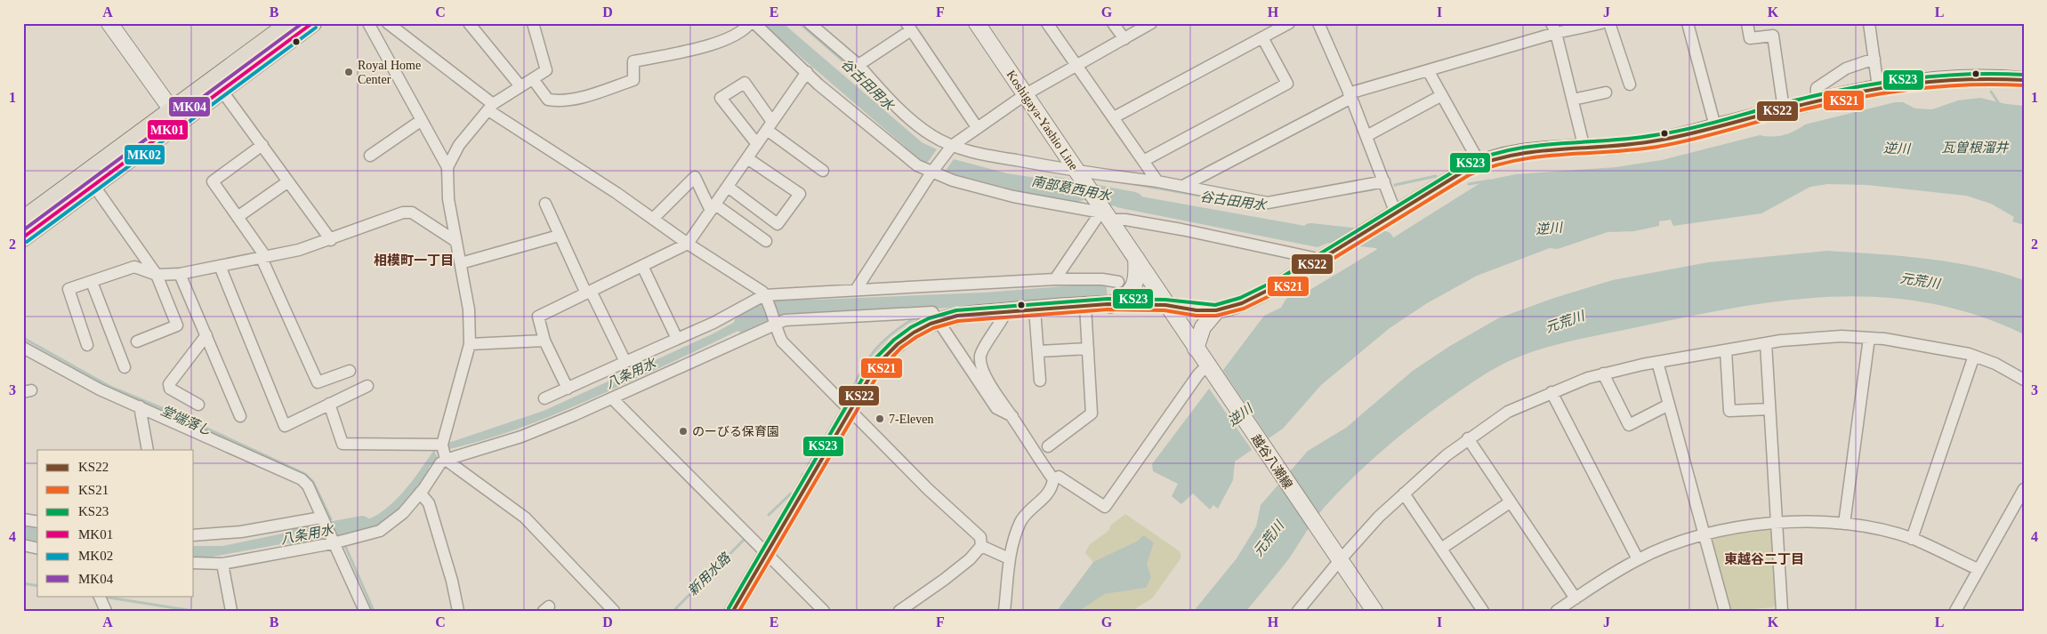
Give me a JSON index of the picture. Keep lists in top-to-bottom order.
{
  "streets": {
    "street": ["Koshigaya-Yashio Line", "越谷八潮線"]
  },
  "crossings": [
    ["Koshigaya-Yashio Line", "越谷八潮線"]
  ],
  "districts": ["相模町一丁目", "東越谷二丁目"],
  "water": [
    "谷古田用水",
    "瓦曽根溜井",
    "逆川",
    "南部葛西用水",
    "元荒川",
    "八条用水",
    "堂端落し",
    "新用水路"
  ],
  "places": ["Royal Home Center", "7-Eleven", "のーびる保育園"],
  "lines": [
    "transit line MK01",
    "transit line MK04",
    "transit line MK02",
    "transit line KS23",
    "transit line KS22",
    "transit line KS21"
  ],
  "legend": [
    "KS22",
    "KS21",
    "KS23",
    "MK01",
    "MK02",
    "MK04"
  ],
  "grid": {
    "columns": [
      "A",
      "B",
      "C",
      "D",
      "E",
      "F",
      "G",
      "H",
      "I",
      "J",
      "K",
      "L"
    ],
    "rows": [
      "1",
      "2",
      "3",
      "4"
    ]
  }
}
